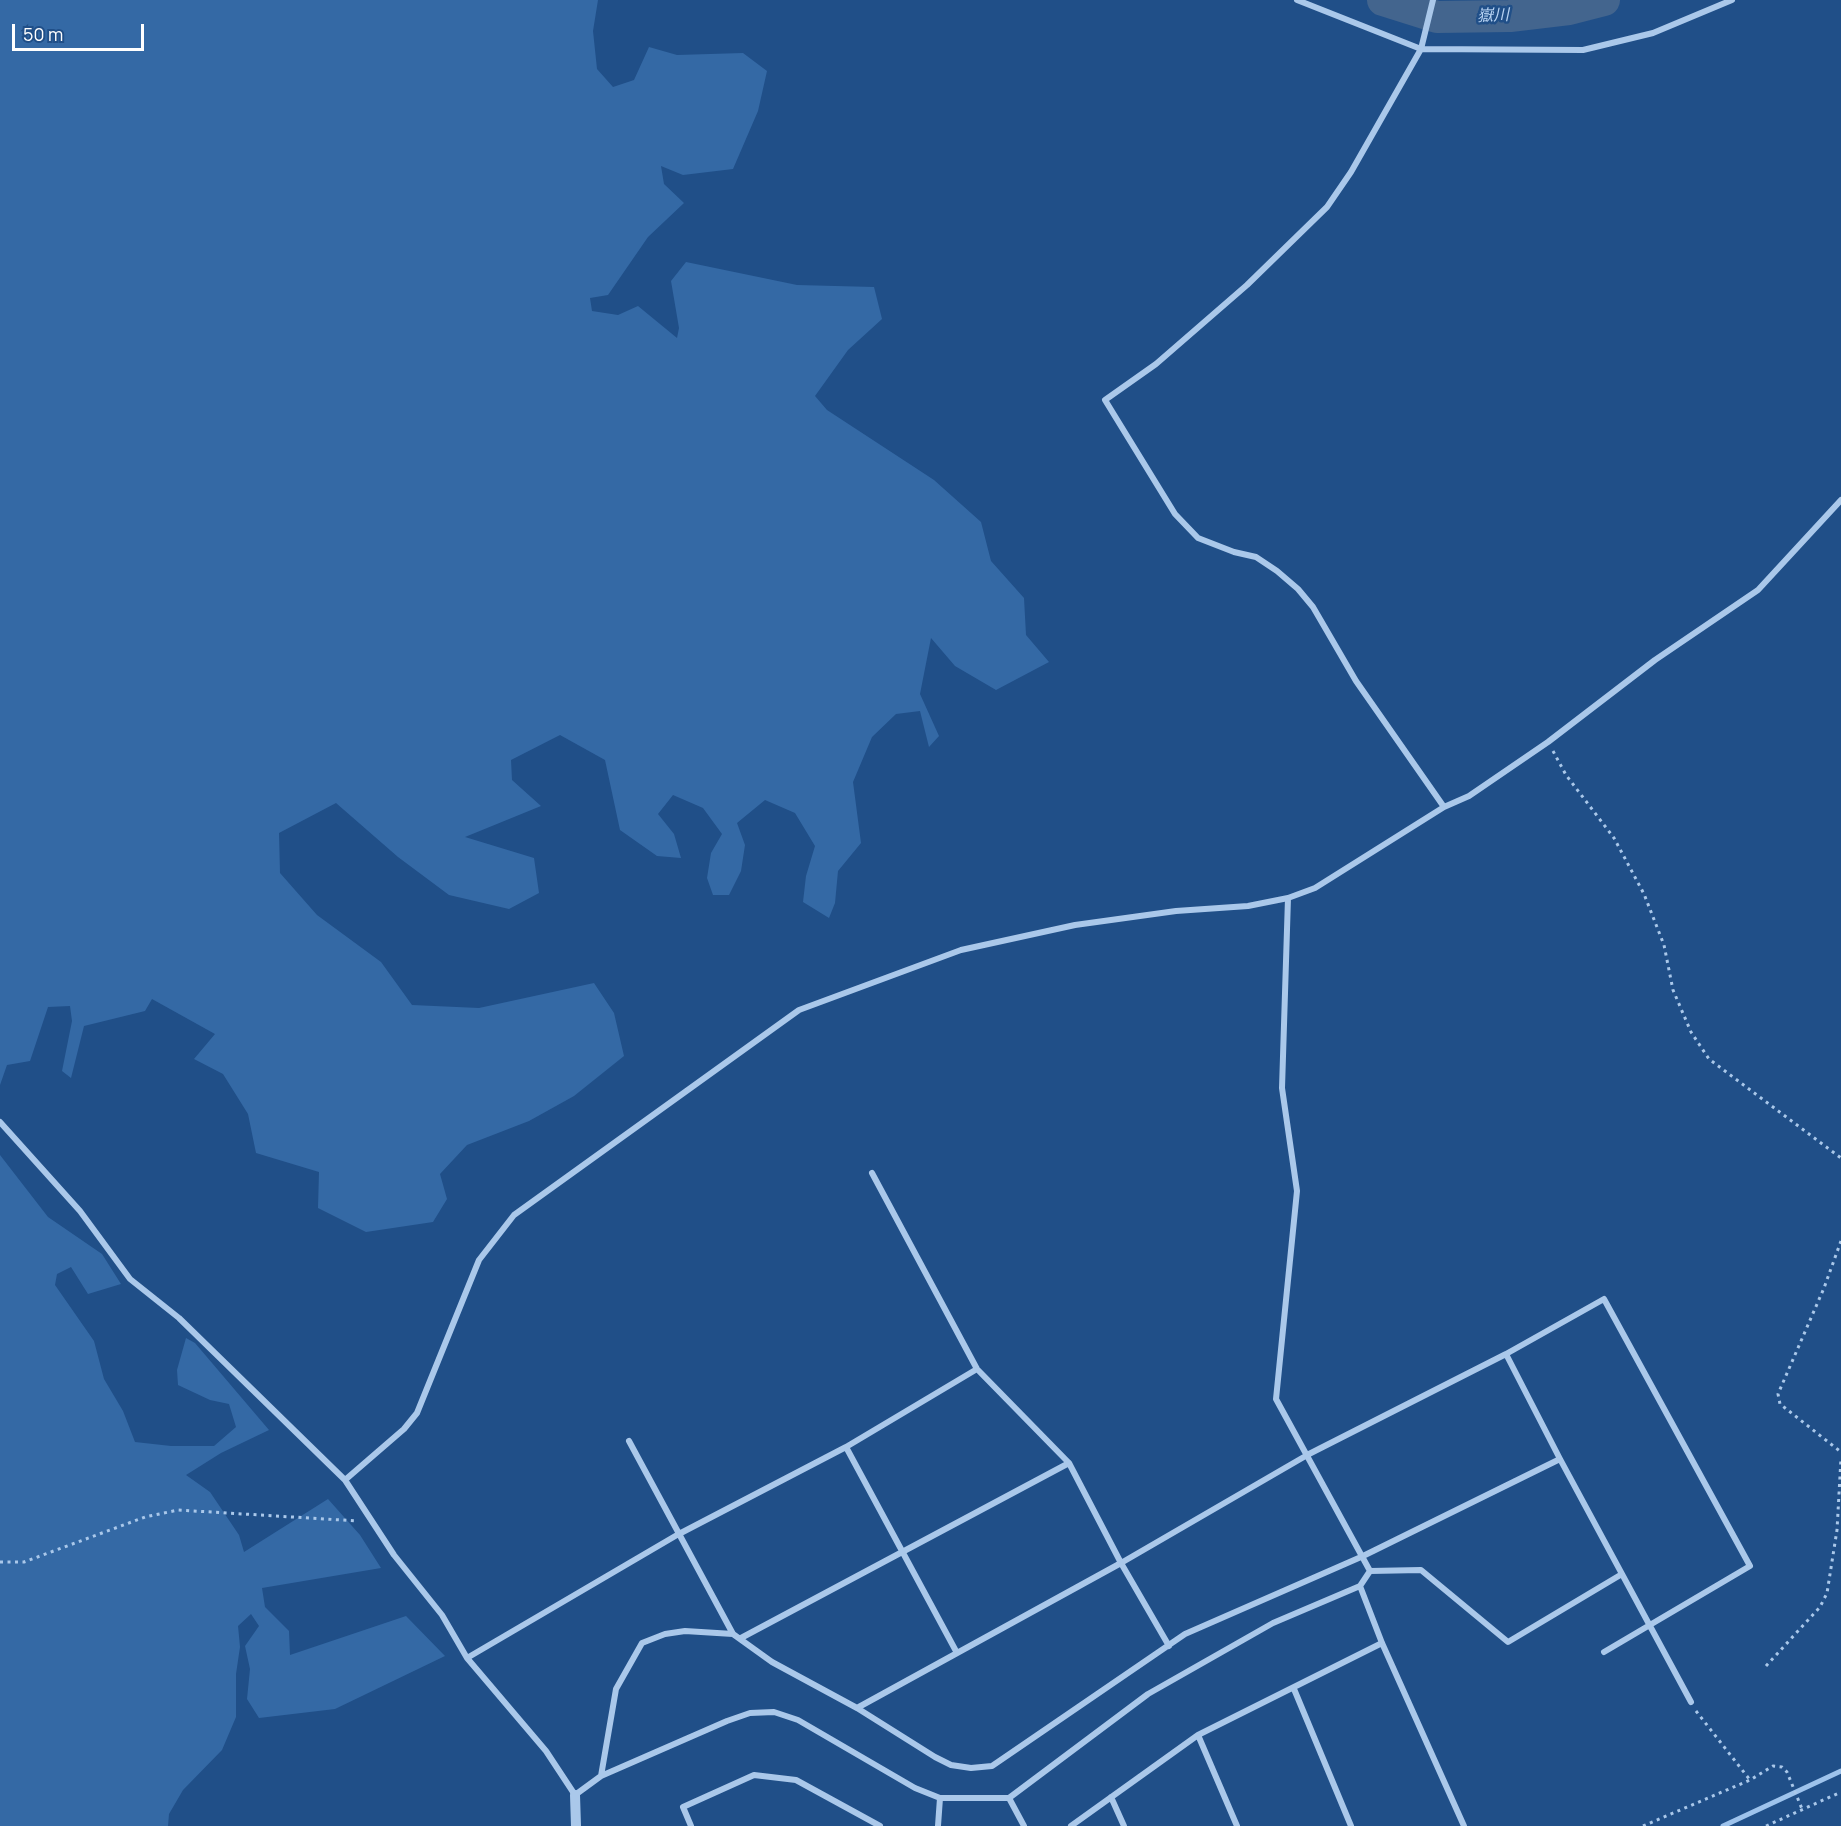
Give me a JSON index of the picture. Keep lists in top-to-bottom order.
{
  "water": ["嶽川"],
  "scale_bar": "50 m"
}
